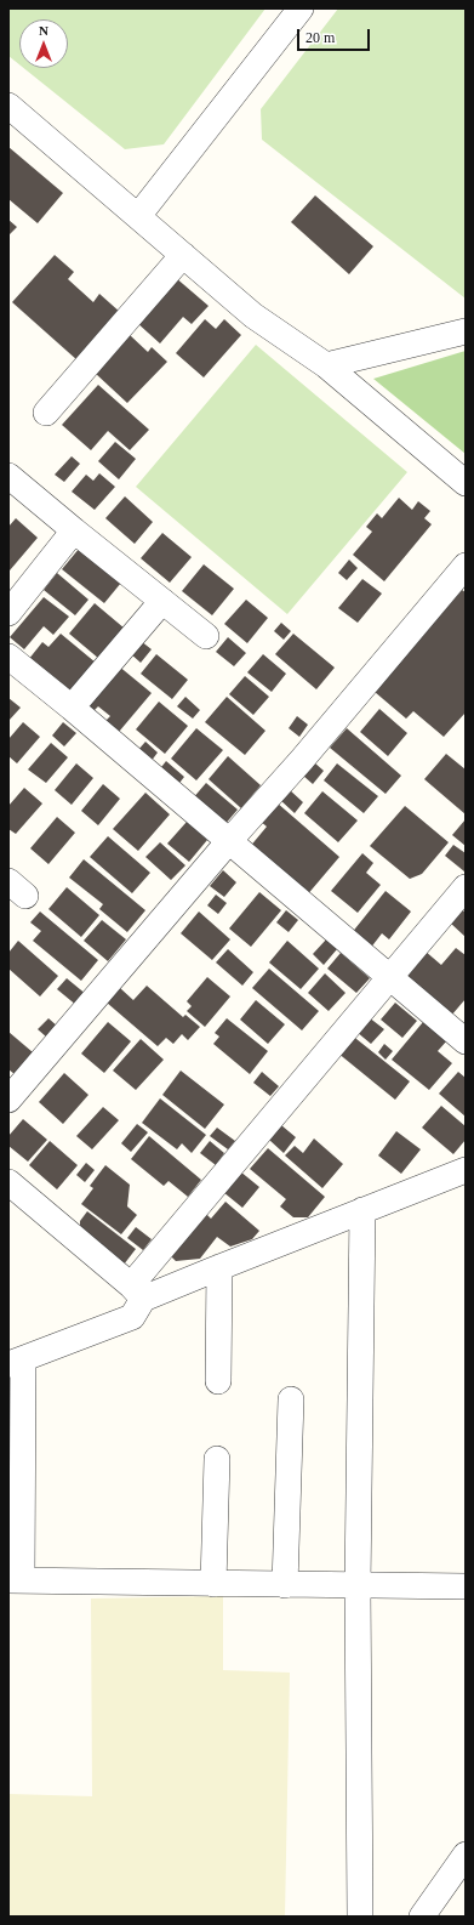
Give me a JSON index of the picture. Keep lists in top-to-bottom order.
{
  "scale_bar": "20 m",
  "north": "top"
}
